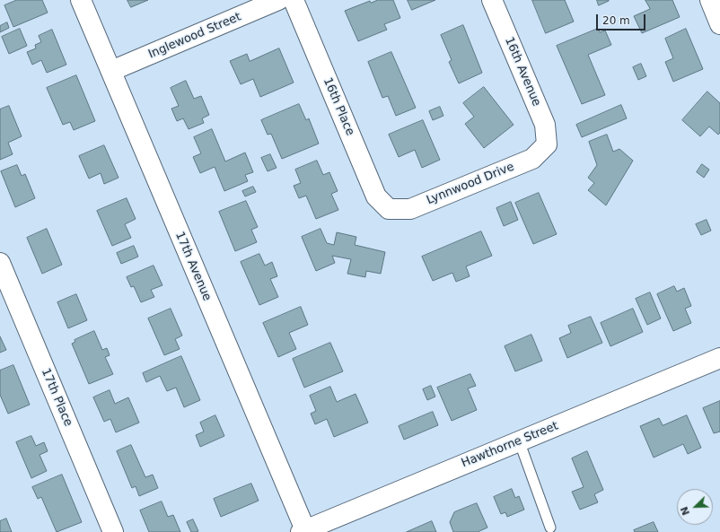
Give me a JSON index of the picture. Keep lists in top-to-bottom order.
{
  "streets": {
    "street": [
      "Inglewood Street",
      "16th Avenue",
      "16th Place",
      "Lynnwood Drive",
      "17th Avenue",
      "17th Place",
      "Hawthorne Street"
    ]
  },
  "crossings": [
    ["Inglewood Street", "17th Avenue"],
    ["16th Avenue", "Lynnwood Drive"],
    ["16th Place", "Lynnwood Drive"],
    ["17th Avenue", "Hawthorne Street"]
  ],
  "scale_bar": "20 m",
  "north": "bottom left"
}
